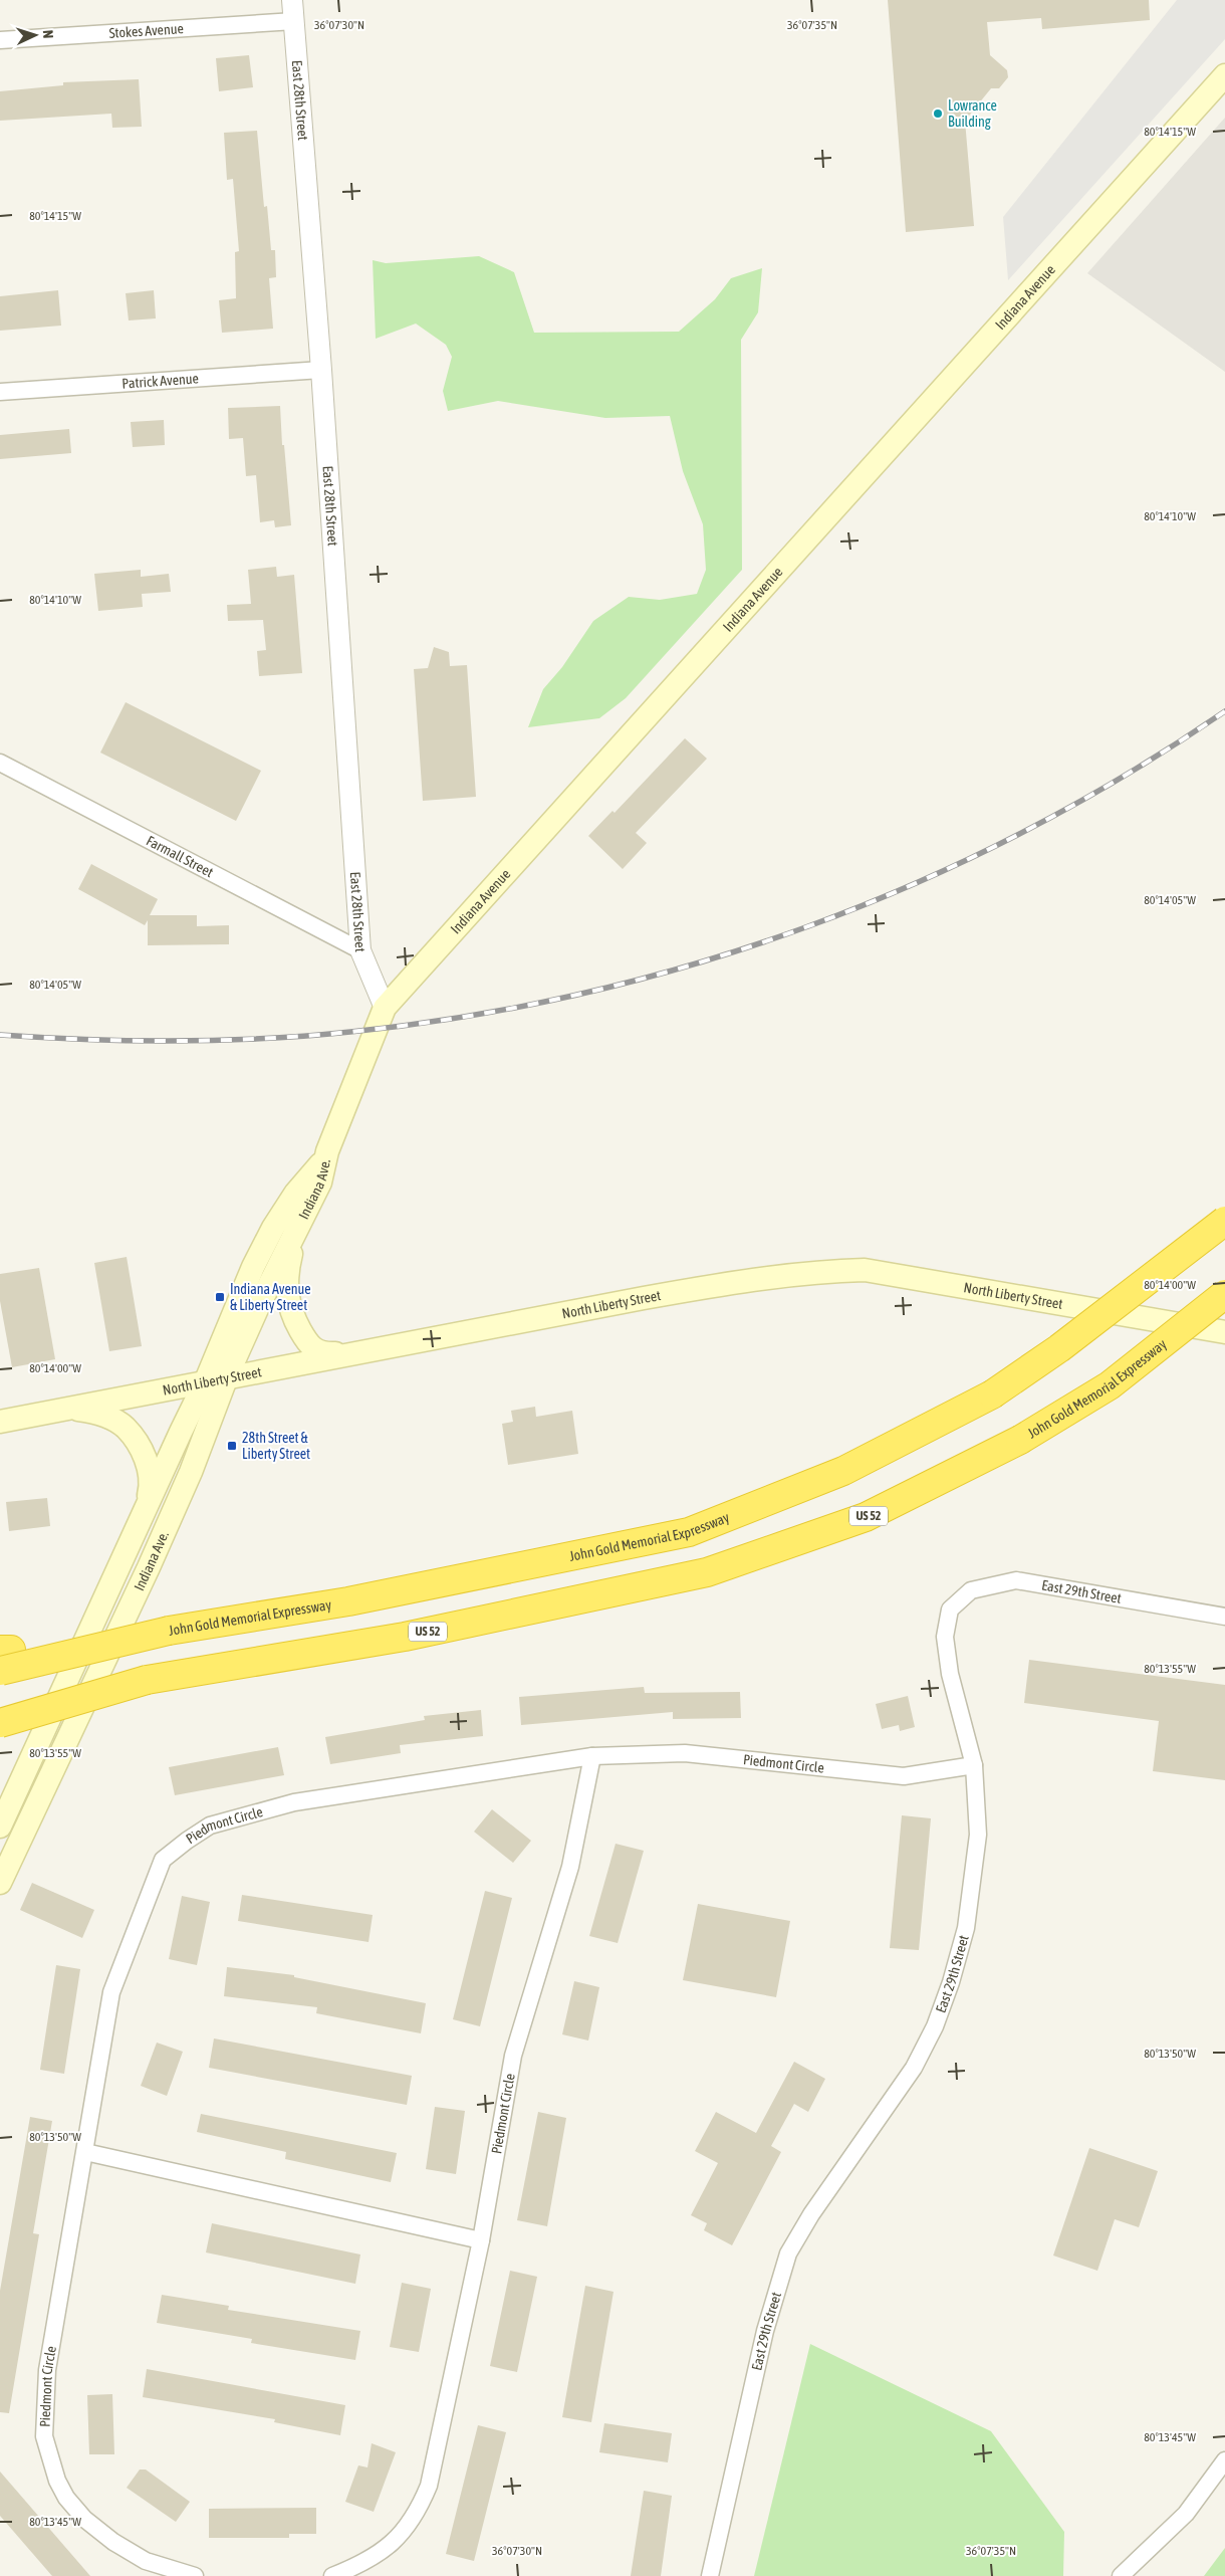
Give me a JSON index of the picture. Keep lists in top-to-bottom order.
{
  "streets": {
    "highway": ["John Gold Memorial Expressway", "US 52"],
    "main road": ["Indiana Avenue", "Indiana Ave.", "North Liberty Street"],
    "street": [
      "Stokes Avenue",
      "East 28th Street",
      "Patrick Avenue",
      "Farmall Street",
      "East 29th Street",
      "Piedmont Circle"
    ]
  },
  "crossings": [
    ["Stokes Avenue", "East 28th Street"],
    ["East 28th Street", "Indiana Avenue"],
    ["East 28th Street", "Patrick Avenue"],
    ["East 28th Street", "Farmall Street"],
    ["Indiana Avenue", "Indiana Ave."],
    ["Indiana Ave.", "North Liberty Street"],
    ["East 29th Street", "Piedmont Circle"]
  ],
  "places": {
    "other": ["Lowrance Building"],
    "transit": ["Indiana Avenue & Liberty Street", "28th Street & Liberty Street"]
  },
  "north": "right",
  "coordinates": [
    "36°07'30\"N",
    "36°07'35\"N",
    "80°14'15\"W",
    "80°14'10\"W",
    "80°14'05\"W",
    "80°14'00\"W",
    "80°13'55\"W",
    "80°13'50\"W",
    "80°13'45\"W"
  ]
}
